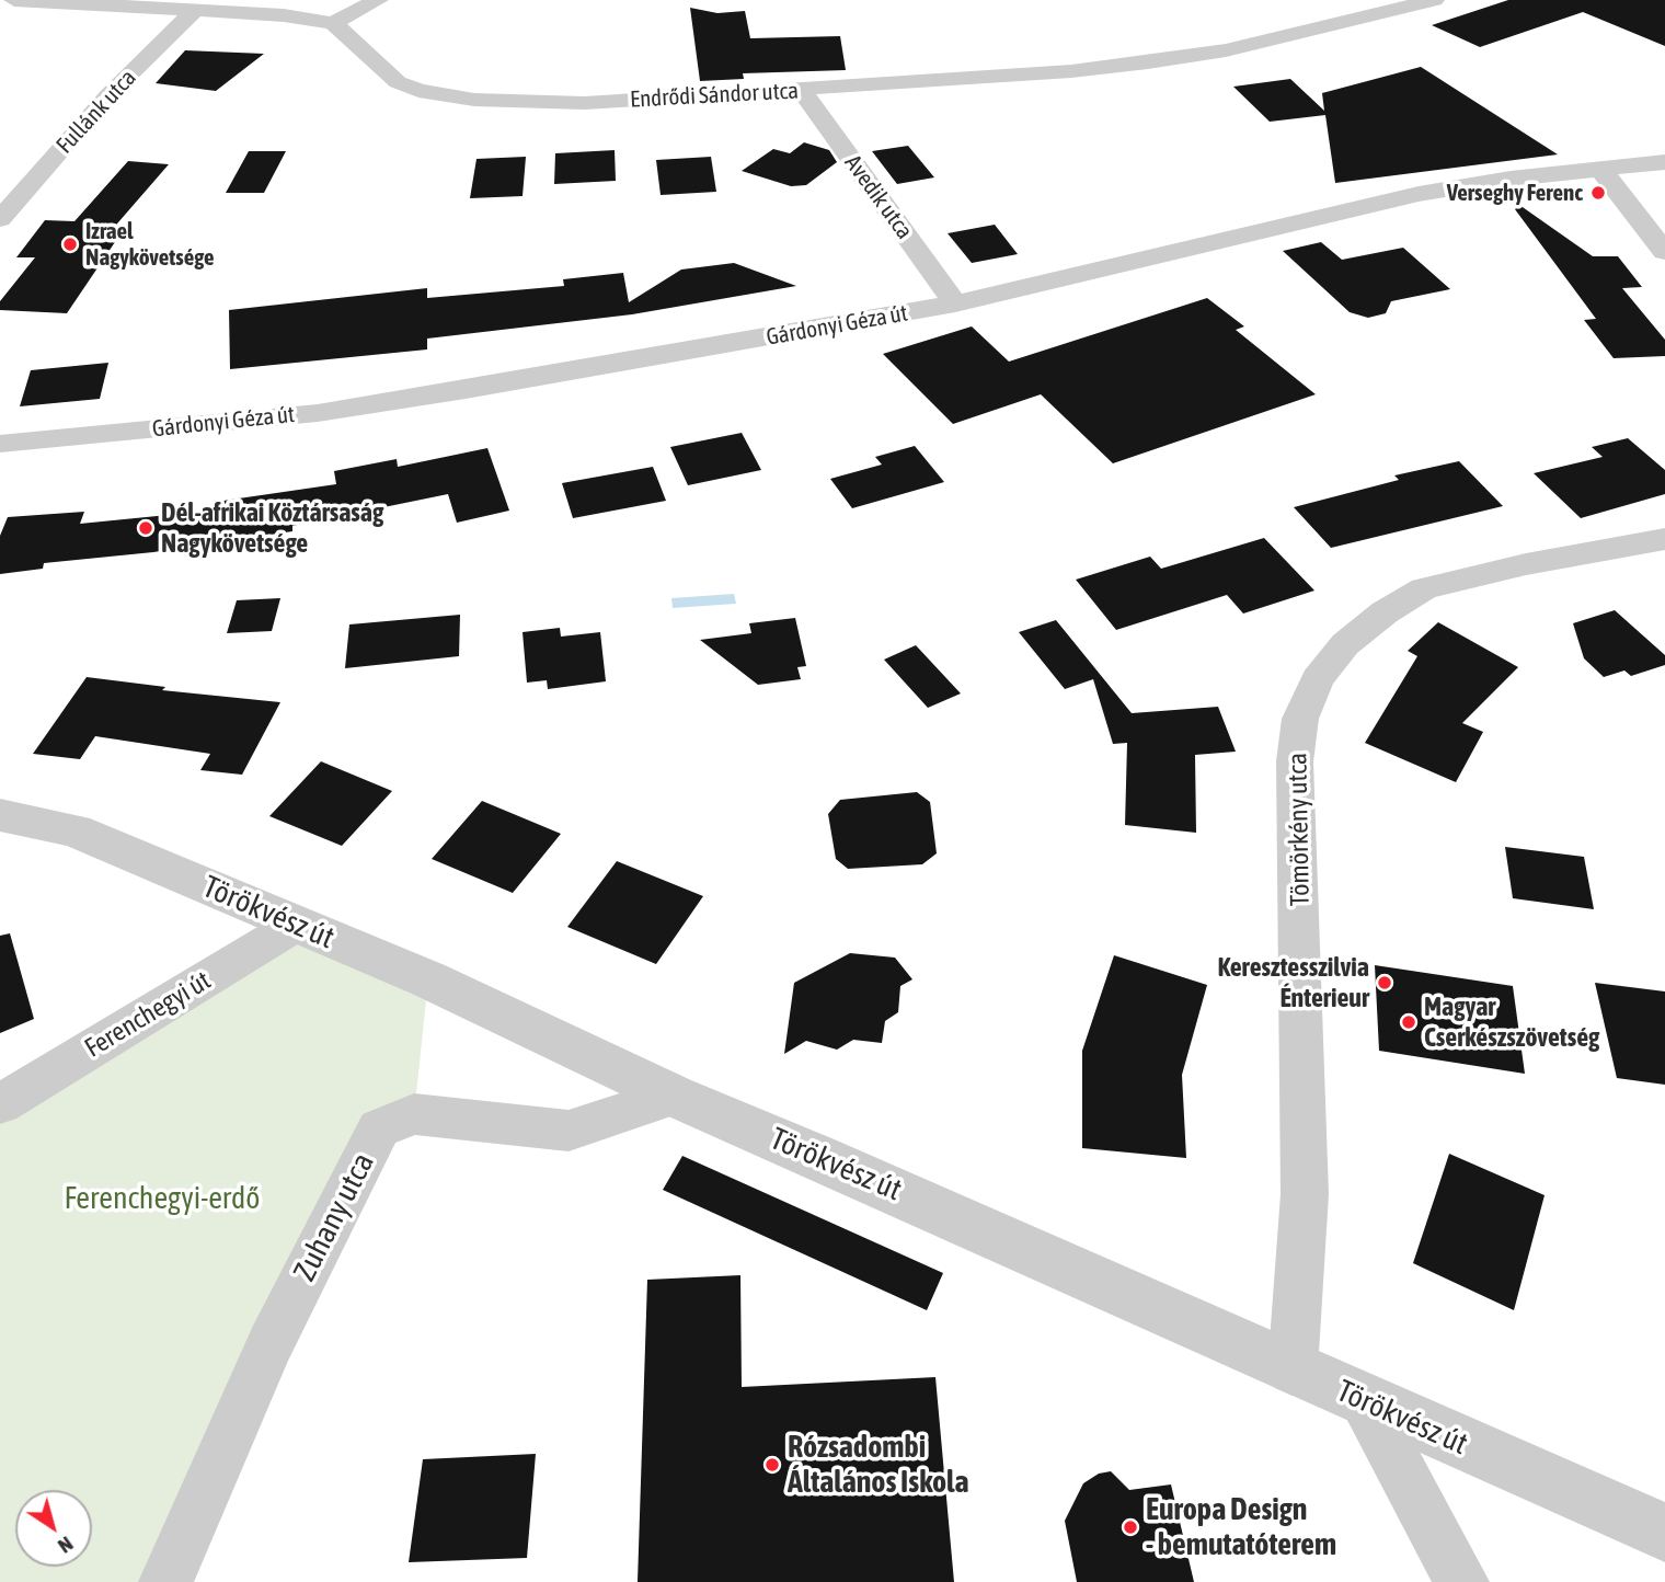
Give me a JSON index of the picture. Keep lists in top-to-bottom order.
{
  "streets": {
    "street": [
      "Endrődi Sándor utca",
      "Fullánk utca",
      "Avedik utca",
      "Gárdonyi Géza út",
      "Tömörkény utca",
      "Törökvész út",
      "Ferenchegyi út",
      "Zuhany utca"
    ]
  },
  "crossings": [
    ["Endrődi Sándor utca", "Avedik utca"],
    ["Avedik utca", "Gárdonyi Géza út"],
    ["Tömörkény utca", "Törökvész út"],
    ["Törökvész út", "Ferenchegyi út"],
    ["Törökvész út", "Zuhany utca"]
  ],
  "parks": ["Ferenchegyi-erdő"],
  "places": [
    "Verseghy Ferenc",
    "Izrael Nagykövetsége",
    "Dél-afrikai Köztársaság Nagykövetsége",
    "Keresztesszilvia Énterieur",
    "Magyar Cserkészszövetség",
    "Rózsadombi Általános Iskola",
    "Europa Design - bemutatóterem"
  ],
  "north": "bottom right"
}
